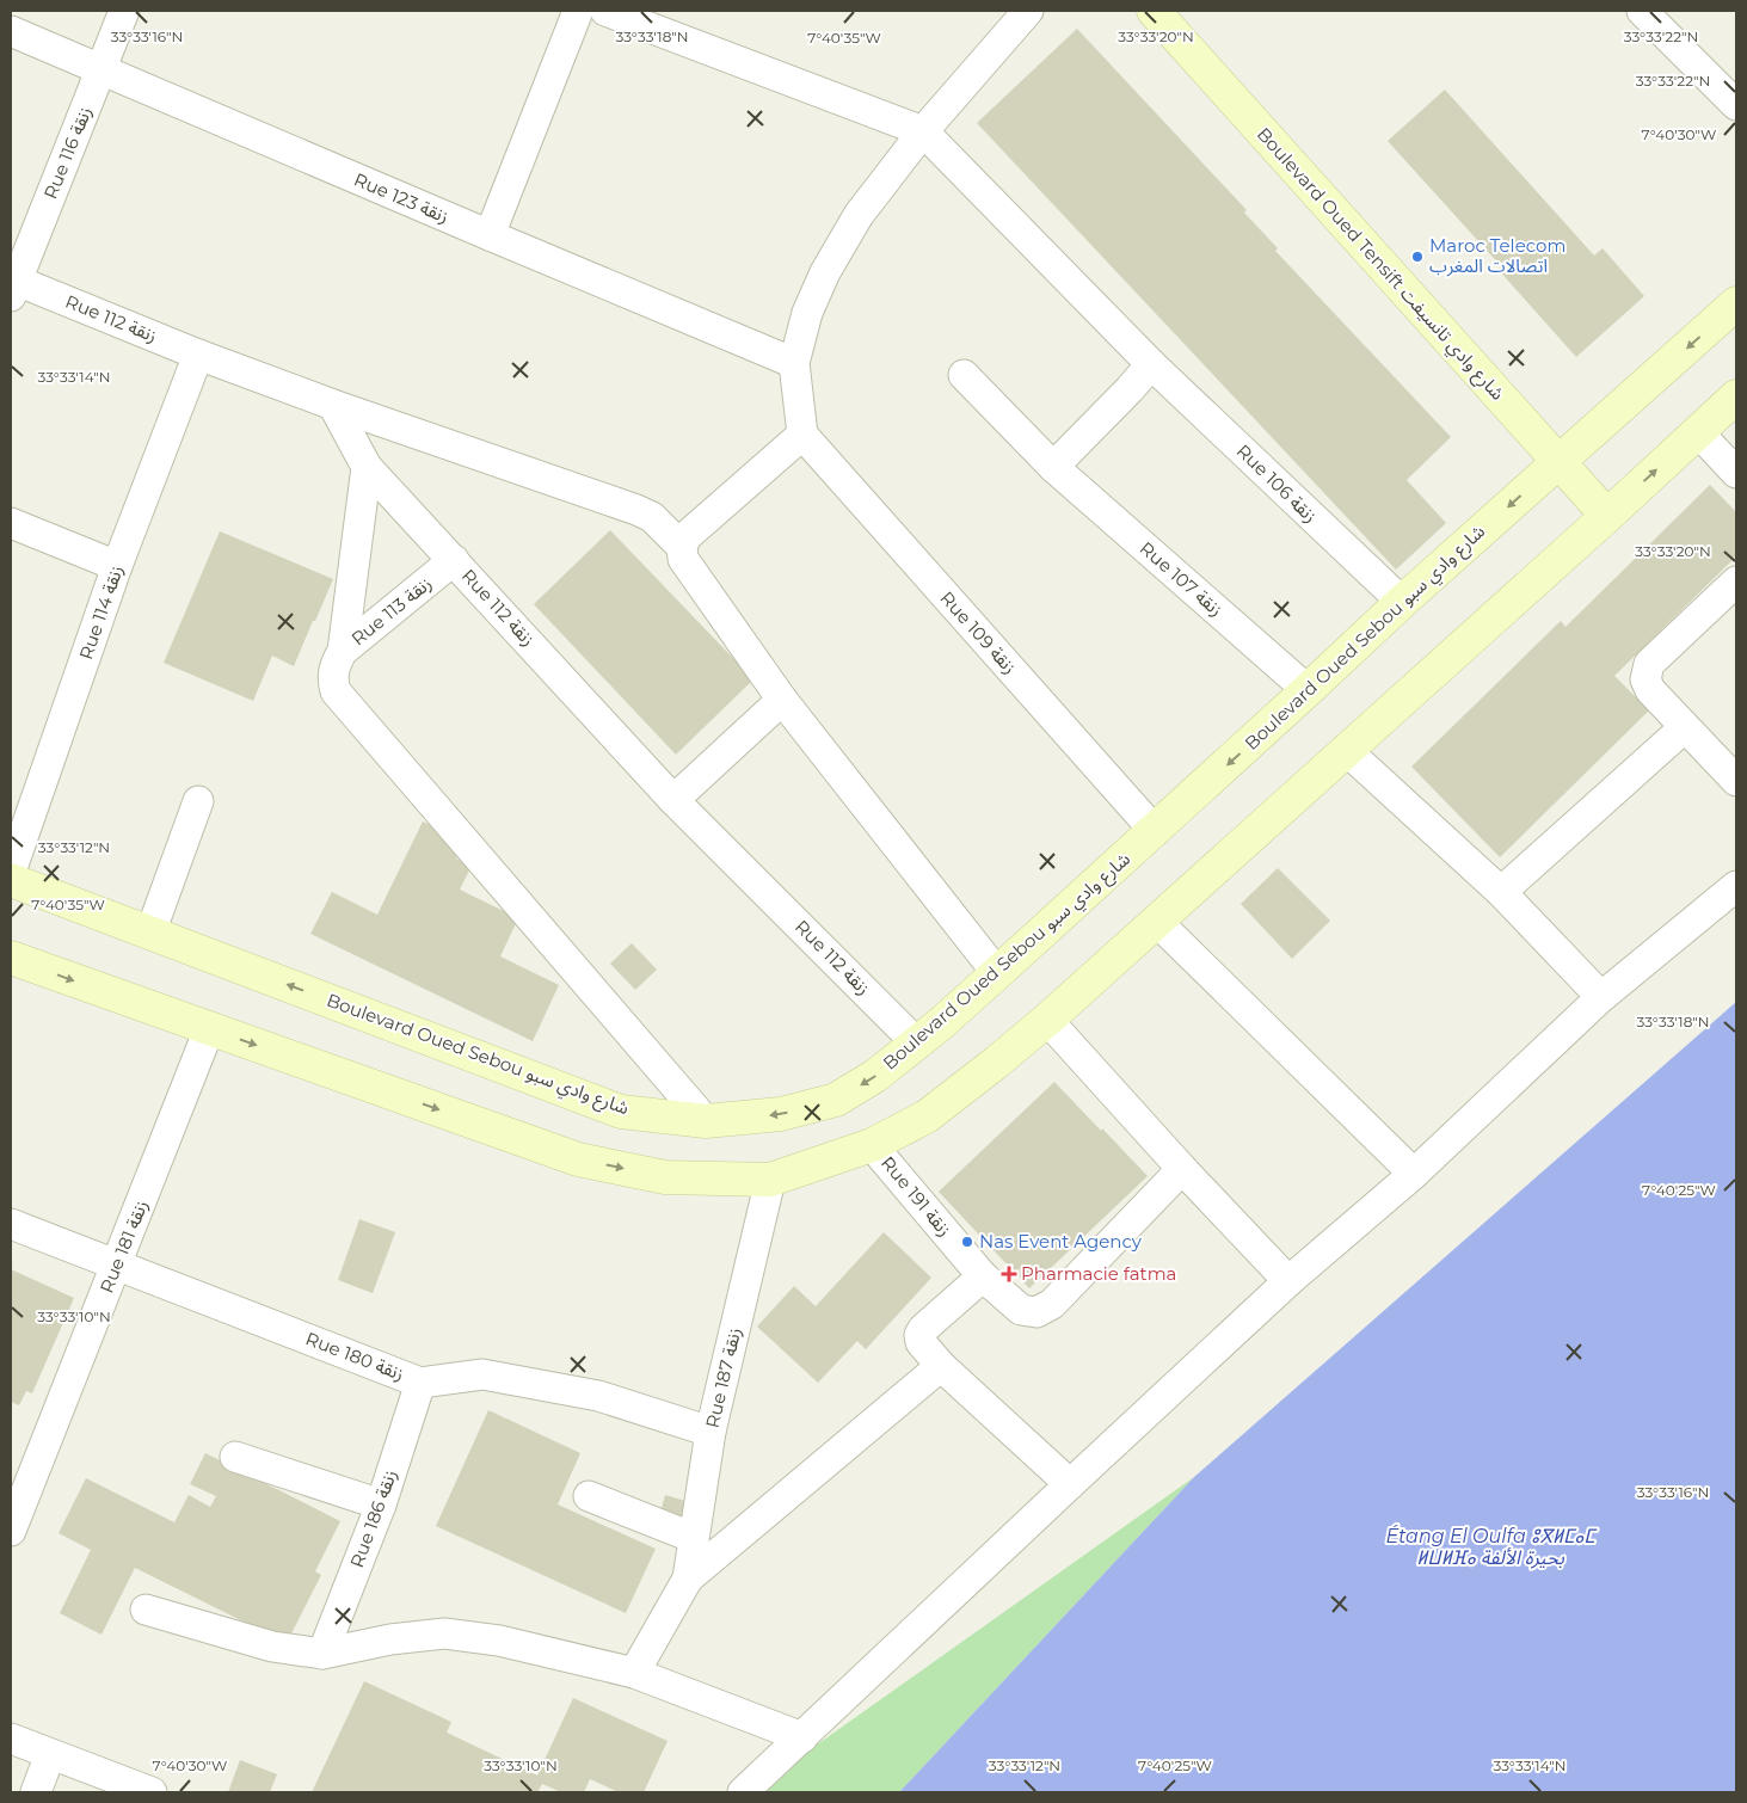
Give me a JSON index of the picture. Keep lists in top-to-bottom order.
{
  "streets": {
    "street": [
      "Rue 116 زنقة",
      "Rue 123 زنقة",
      "Boulevard Oued Tensift شارع وادي تانسيفت",
      "Rue 112 زنقة",
      "Rue 106 زنقة",
      "Rue 107 زنقة",
      "Rue 113 زنقة",
      "Rue 114 زنقة",
      "Rue 109 زنقة",
      "Boulevard Oued Sebou شارع وادي سبو",
      "Rue 191 زنقة",
      "Rue 181 زنقة",
      "Rue 180 زنقة",
      "Rue 187 زنقة",
      "Rue 186 زنقة"
    ]
  },
  "crossings": [
    ["Rue 116 زنقة", "Rue 123 زنقة"],
    ["Rue 116 زنقة", "Rue 112 زنقة"],
    ["Boulevard Oued Tensift شارع وادي تانسيفت", "Boulevard Oued Sebou شارع وادي سبو"],
    ["Rue 112 زنقة", "Rue 113 زنقة"],
    ["Rue 112 زنقة", "Rue 114 زنقة"],
    ["Rue 112 زنقة", "Boulevard Oued Sebou شارع وادي سبو"],
    ["Rue 106 زنقة", "Boulevard Oued Sebou شارع وادي سبو"],
    ["Rue 107 زنقة", "Boulevard Oued Sebou شارع وادي سبو"],
    ["Rue 109 زنقة", "Boulevard Oued Sebou شارع وادي سبو"],
    ["Rue 181 زنقة", "Rue 180 زنقة"],
    ["Rue 180 زنقة", "Rue 187 زنقة"],
    ["Rue 180 زنقة", "Rue 186 زنقة"]
  ],
  "one_way": ["Boulevard Oued Sebou شارع وادي سبو"],
  "water": ["Étang El Oulfa ⵓⴳⵍⵎⴰⵎ ⵍⵡⵍⴼⴰ بحيرة الألفة"],
  "places": {
    "other": ["Maroc Telecom اتصالات المغرب", "Nas Event Agency"],
    "health": ["Pharmacie fatma"]
  },
  "coordinates": [
    "33°33'16\"N",
    "33°33'18\"N",
    "33°33'20\"N",
    "33°33'22\"N",
    "7°40'35\"W",
    "7°40'30\"W",
    "33°33'14\"N",
    "33°33'12\"N",
    "7°40'25\"W",
    "33°33'10\"N"
  ]
}
